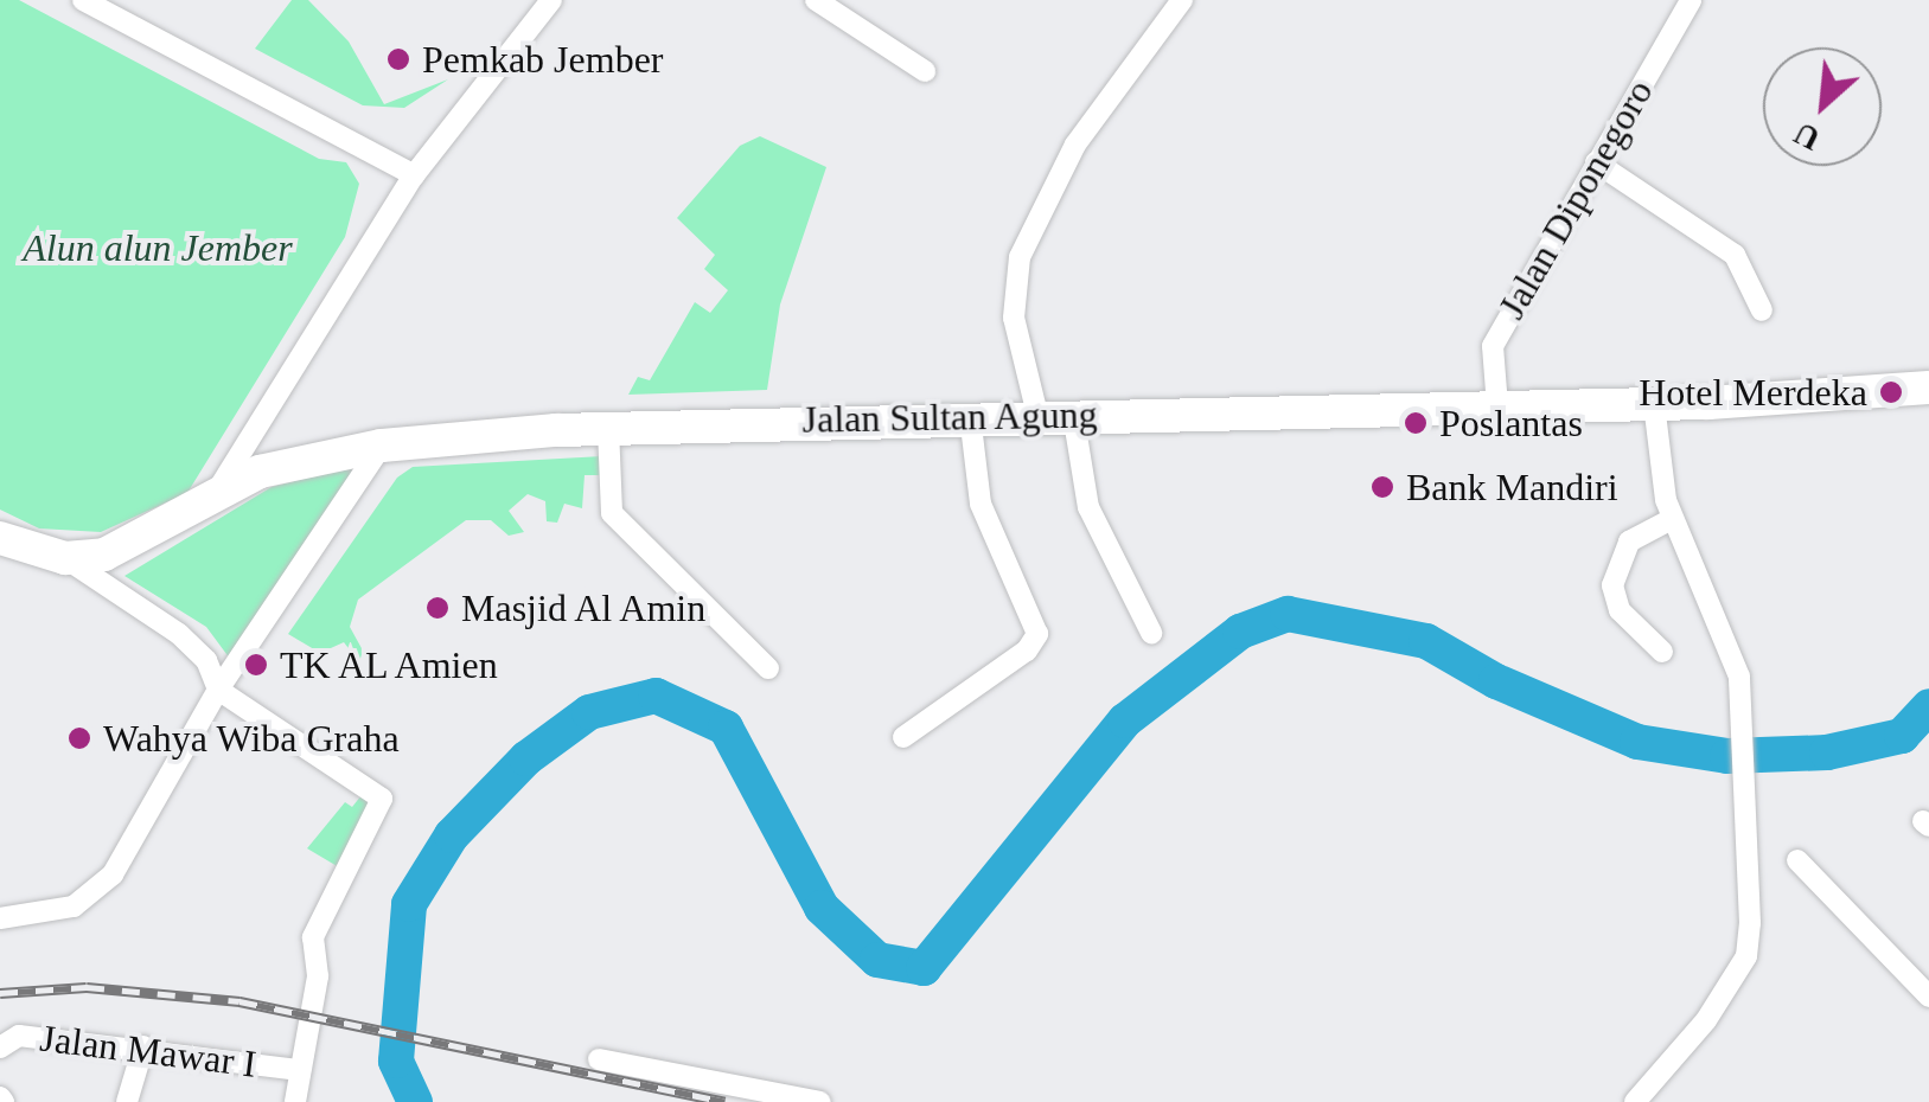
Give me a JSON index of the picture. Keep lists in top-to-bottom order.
{
  "streets": {
    "highway": ["Jalan Sultan Agung"],
    "street": ["Jalan Diponegoro", "Jalan Mawar I"]
  },
  "crossings": [
    ["Jalan Diponegoro", "Jalan Sultan Agung"]
  ],
  "parks": ["Alun alun Jember"],
  "places": [
    "Pemkab Jember",
    "Hotel Merdeka",
    "Poslantas",
    "Bank Mandiri",
    "Masjid Al Amin",
    "TK AL Amien",
    "Wahya Wiba Graha"
  ],
  "north": "bottom left"
}
